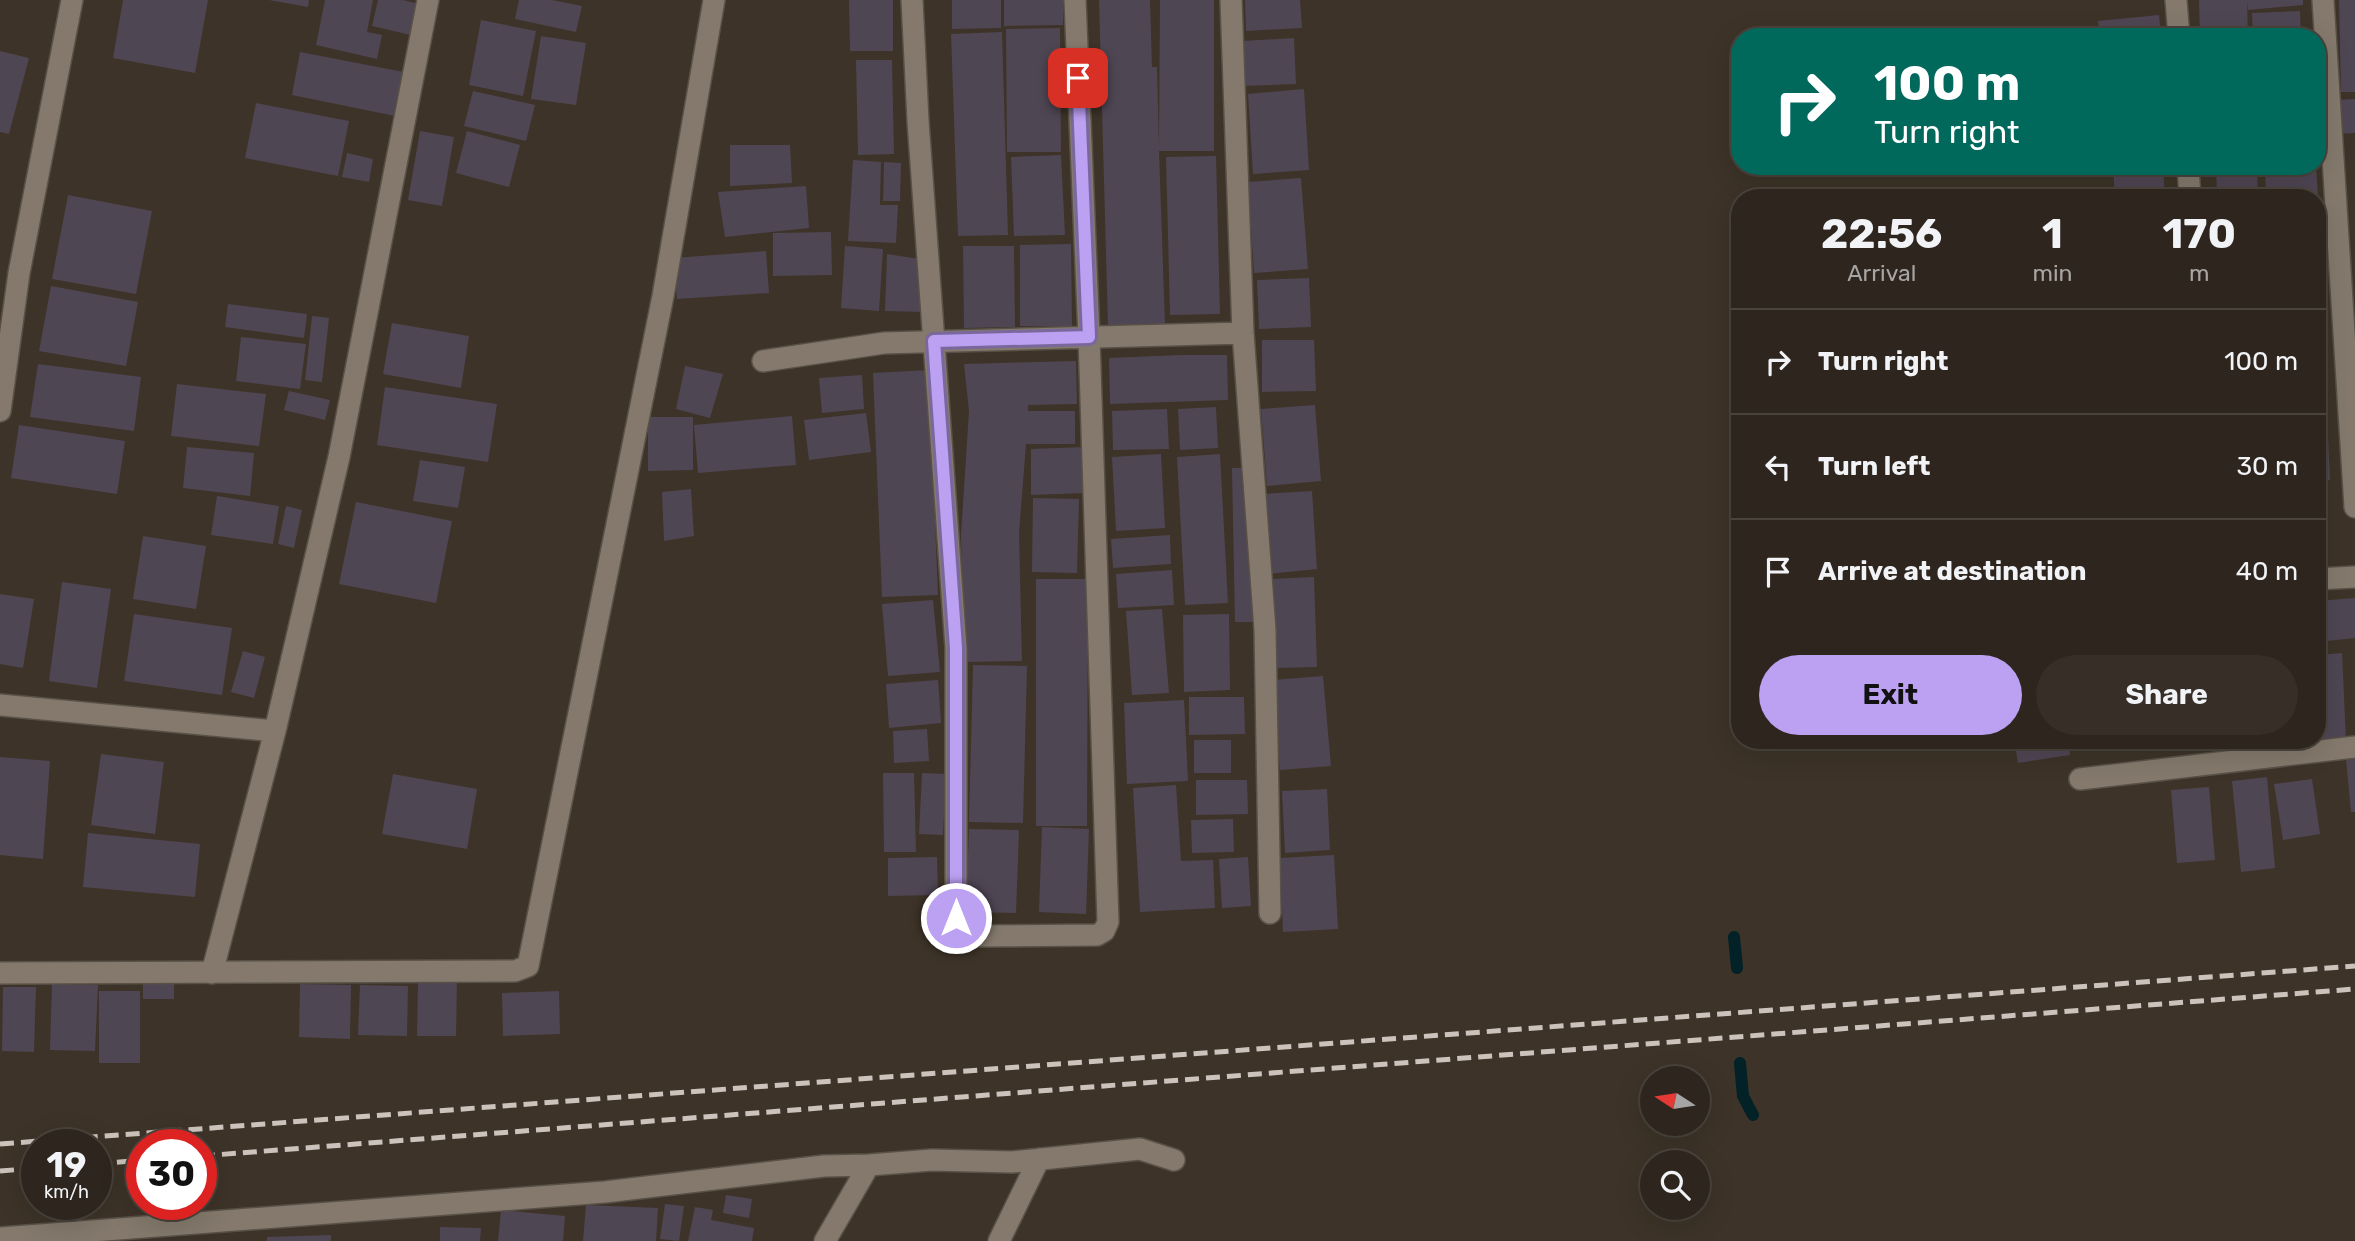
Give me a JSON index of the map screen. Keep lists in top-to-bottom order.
{
  "north": "left",
  "page": {
    "turn": ["100 m", "Turn right"],
    "eta": [
      "22:56",
      "Arrival",
      "1",
      "min",
      "170",
      "m"
    ],
    "list": [
      {
        "name": "Turn right",
        "value": "100 m"
      },
      {
        "name": "Turn left",
        "value": "30 m"
      },
      {
        "name": "Arrive at destination",
        "value": "40 m"
      }
    ],
    "buttons": ["Exit", "Share"],
    "speed": "19 km/h",
    "limit": "30"
  }
}
